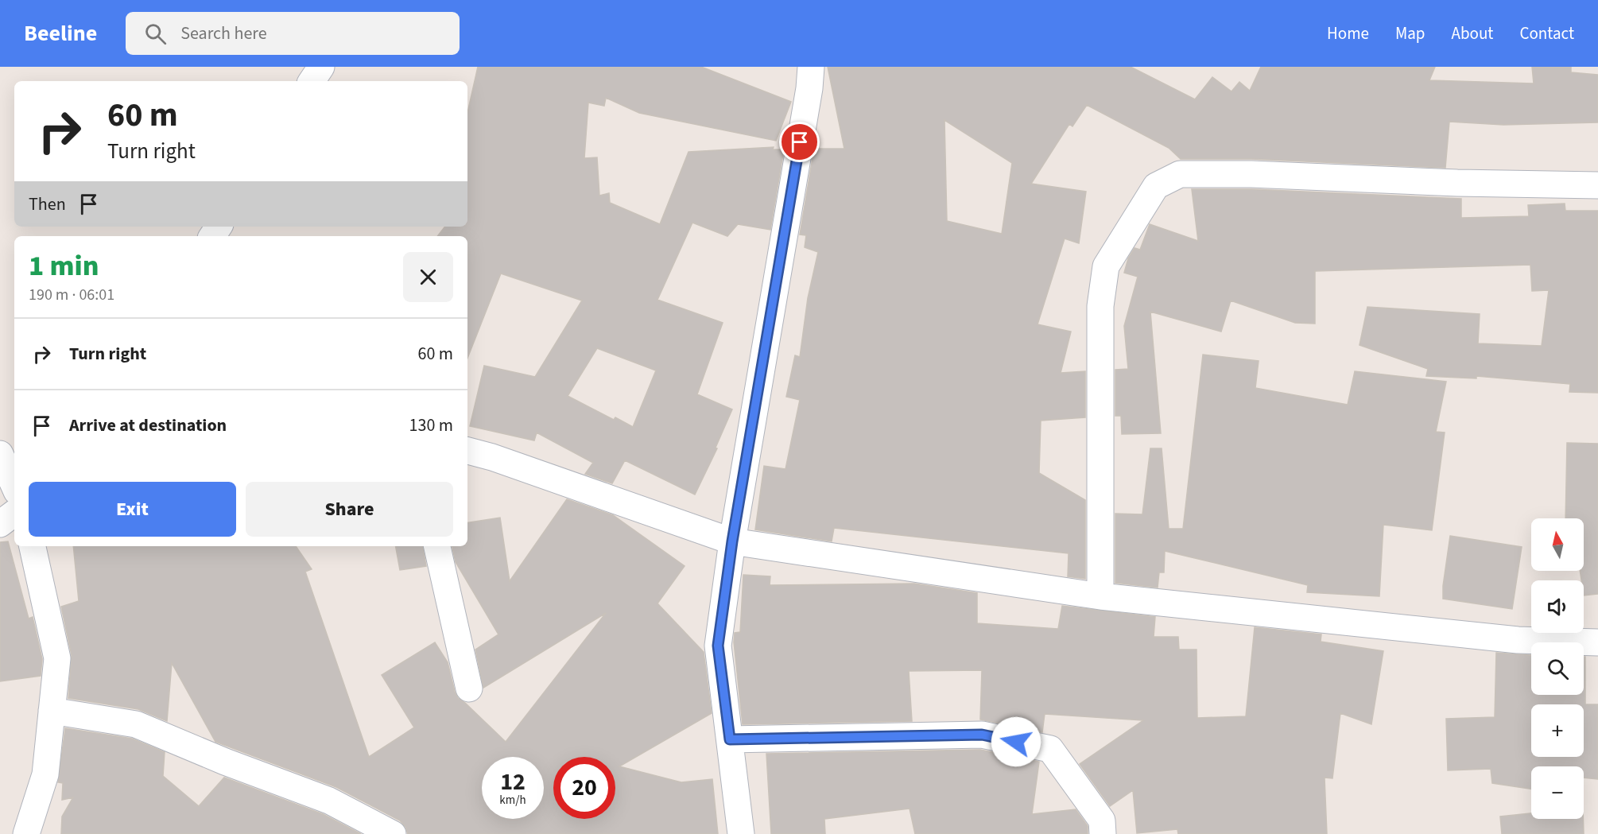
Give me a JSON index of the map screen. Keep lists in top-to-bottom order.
{
  "north": "top",
  "page": {
    "header": "Beeline",
    "search": "Search here",
    "nav": [
      "Home",
      "Map",
      "About",
      "Contact"
    ],
    "turn": ["60 m", "Turn right"],
    "then": "Then",
    "heading": ["1 min", "190 m · 06:01"],
    "list": [
      {
        "name": "Turn right",
        "value": "60 m"
      },
      {
        "name": "Arrive at destination",
        "value": "130 m"
      }
    ],
    "buttons": ["Exit", "Share"],
    "map_buttons": ["+", "−"],
    "speed": "12 km/h",
    "limit": "20"
  }
}
